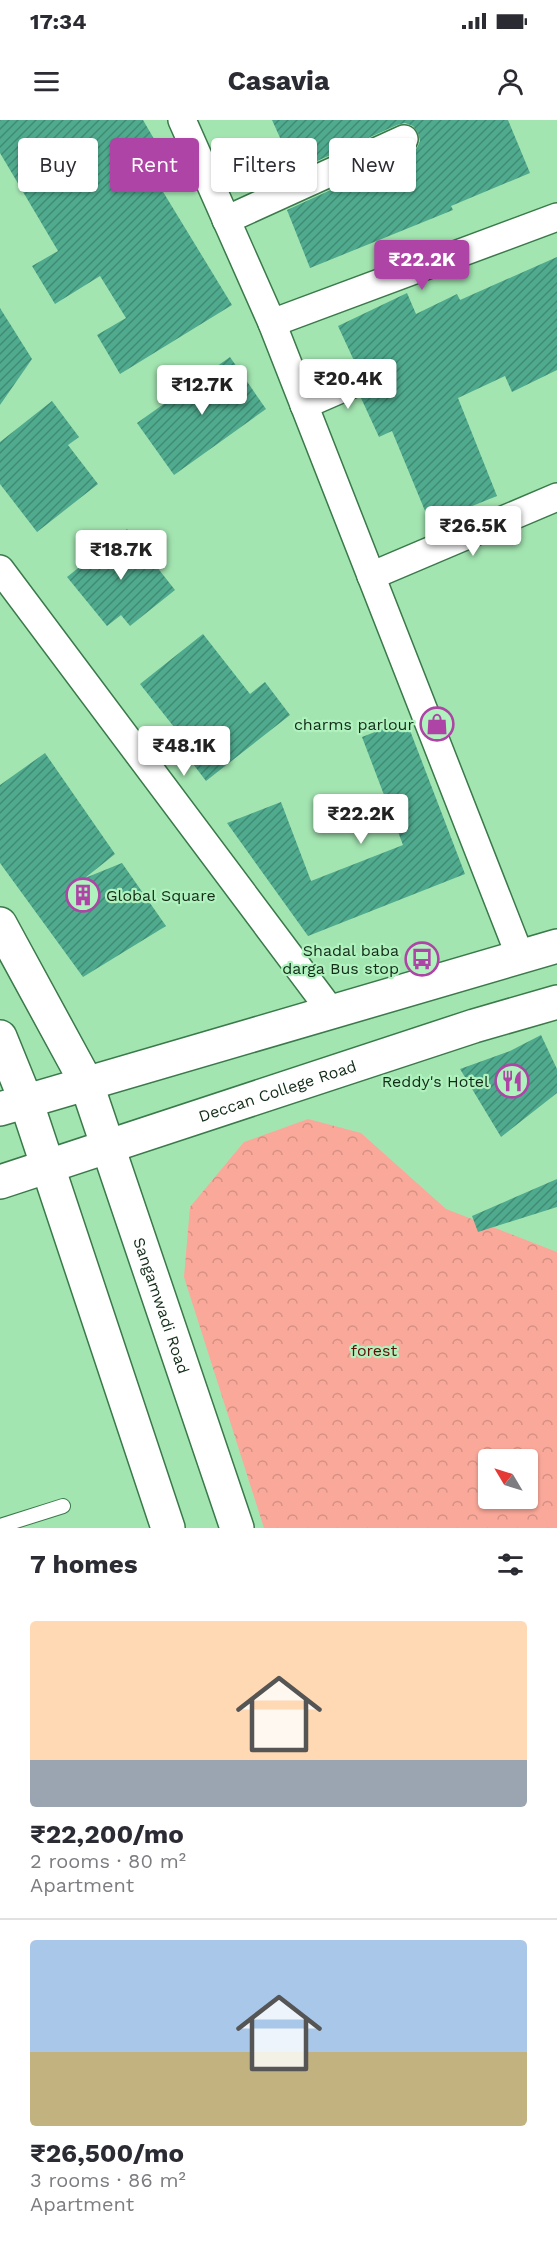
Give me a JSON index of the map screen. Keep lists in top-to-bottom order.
{
  "streets": {
    "main road": ["Deccan College Road", "Sangamwadi Road"]
  },
  "crossings": [
    ["Deccan College Road", "Sangamwadi Road"]
  ],
  "parks": ["forest"],
  "places": {
    "shop": ["charms parlour"],
    "building": ["Global Square"],
    "bus stop": ["Shadal baba darga Bus stop"],
    "restaurant": ["Reddy's Hotel"]
  },
  "north": "top left",
  "page": {
    "status": "17:34",
    "header": "Casavia",
    "chip": [
      "Buy",
      "Rent",
      "Filters",
      "New"
    ],
    "price": [
      "₹22.2K",
      "₹20.4K",
      "₹12.7K",
      "₹26.5K",
      "₹18.7K",
      "₹48.1K",
      "₹22.2K"
    ],
    "heading": "7 homes",
    "list": [
      {
        "name": "₹22,200/mo",
        "note": "2 rooms · 80 m² · Apartment"
      },
      {
        "name": "₹26,500/mo",
        "note": "3 rooms · 86 m² · Apartment"
      }
    ]
  }
}
